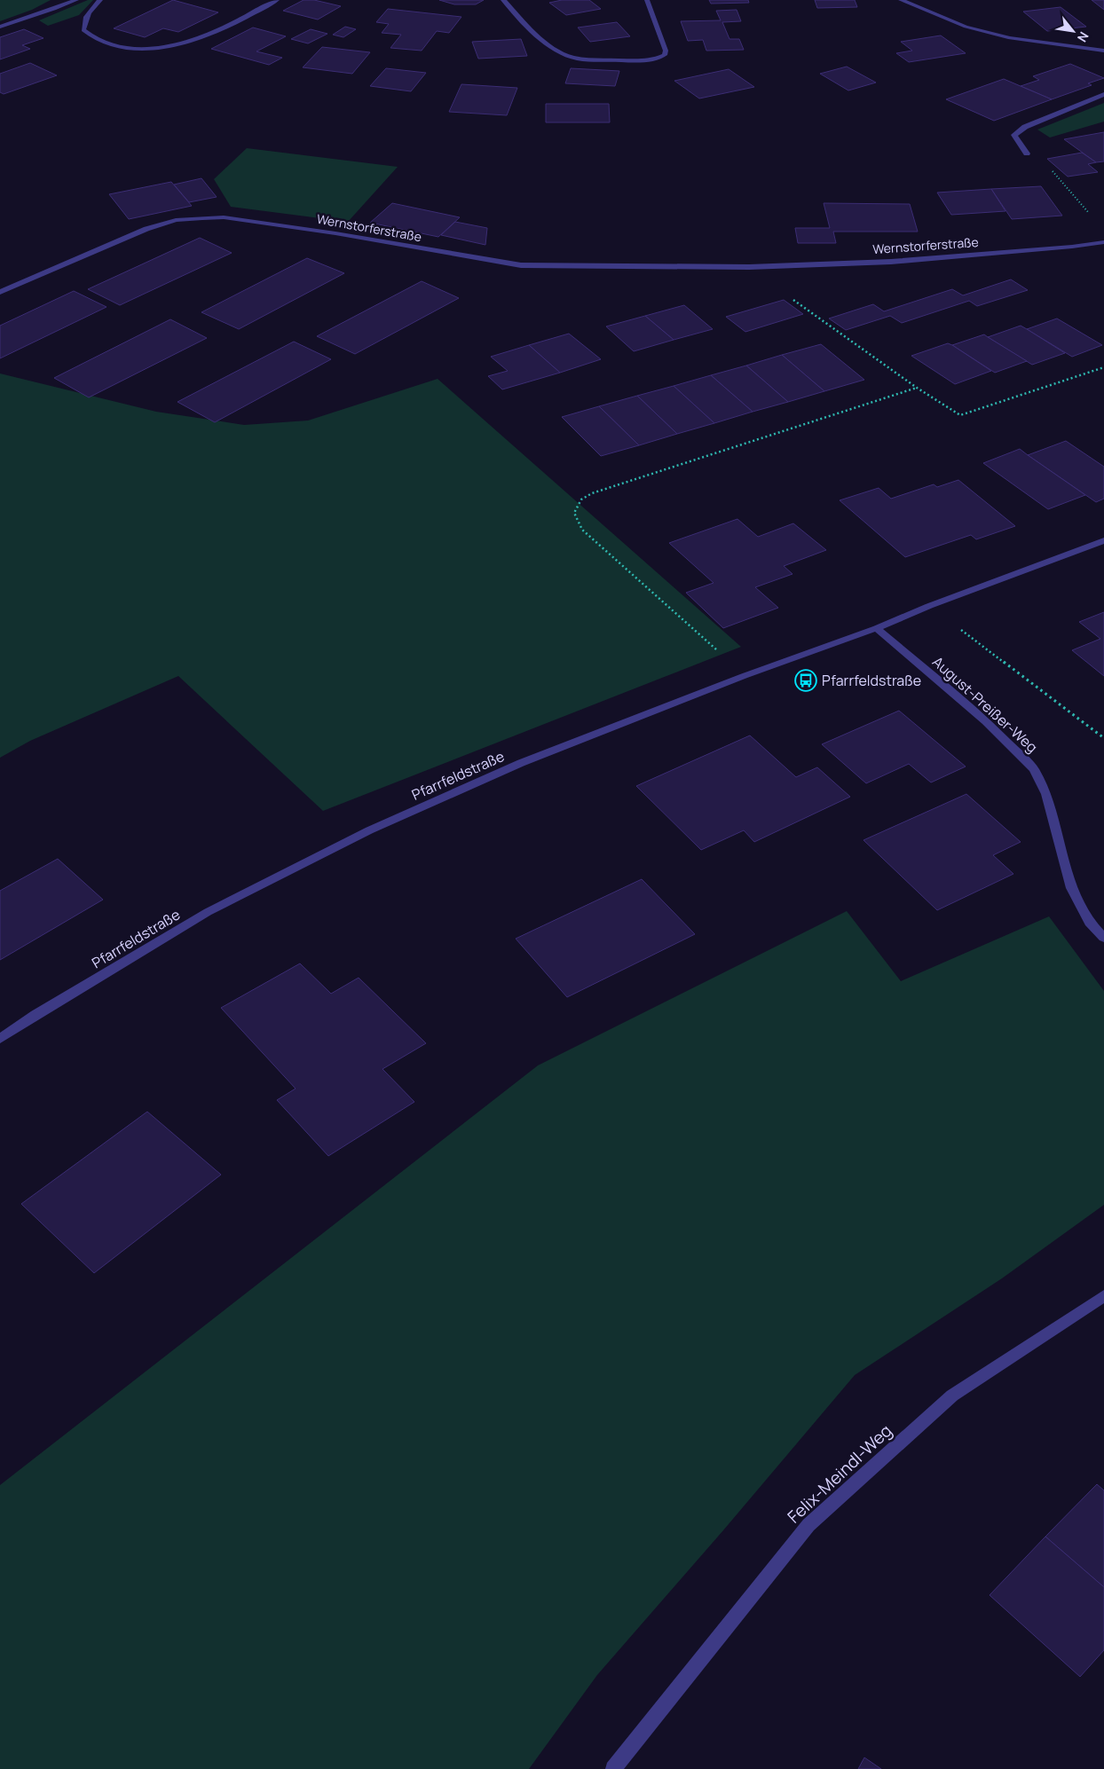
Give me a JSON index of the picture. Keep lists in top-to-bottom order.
{
  "streets": {
    "street": [
      "Wernstorferstraße",
      "August-Preißer-Weg",
      "Pfarrfeldstraße",
      "Felix-Meindl-Weg"
    ]
  },
  "crossings": [
    ["August-Preißer-Weg", "Pfarrfeldstraße"]
  ],
  "places": {
    "bus stop": ["Pfarrfeldstraße"]
  },
  "north": "bottom right"
}
